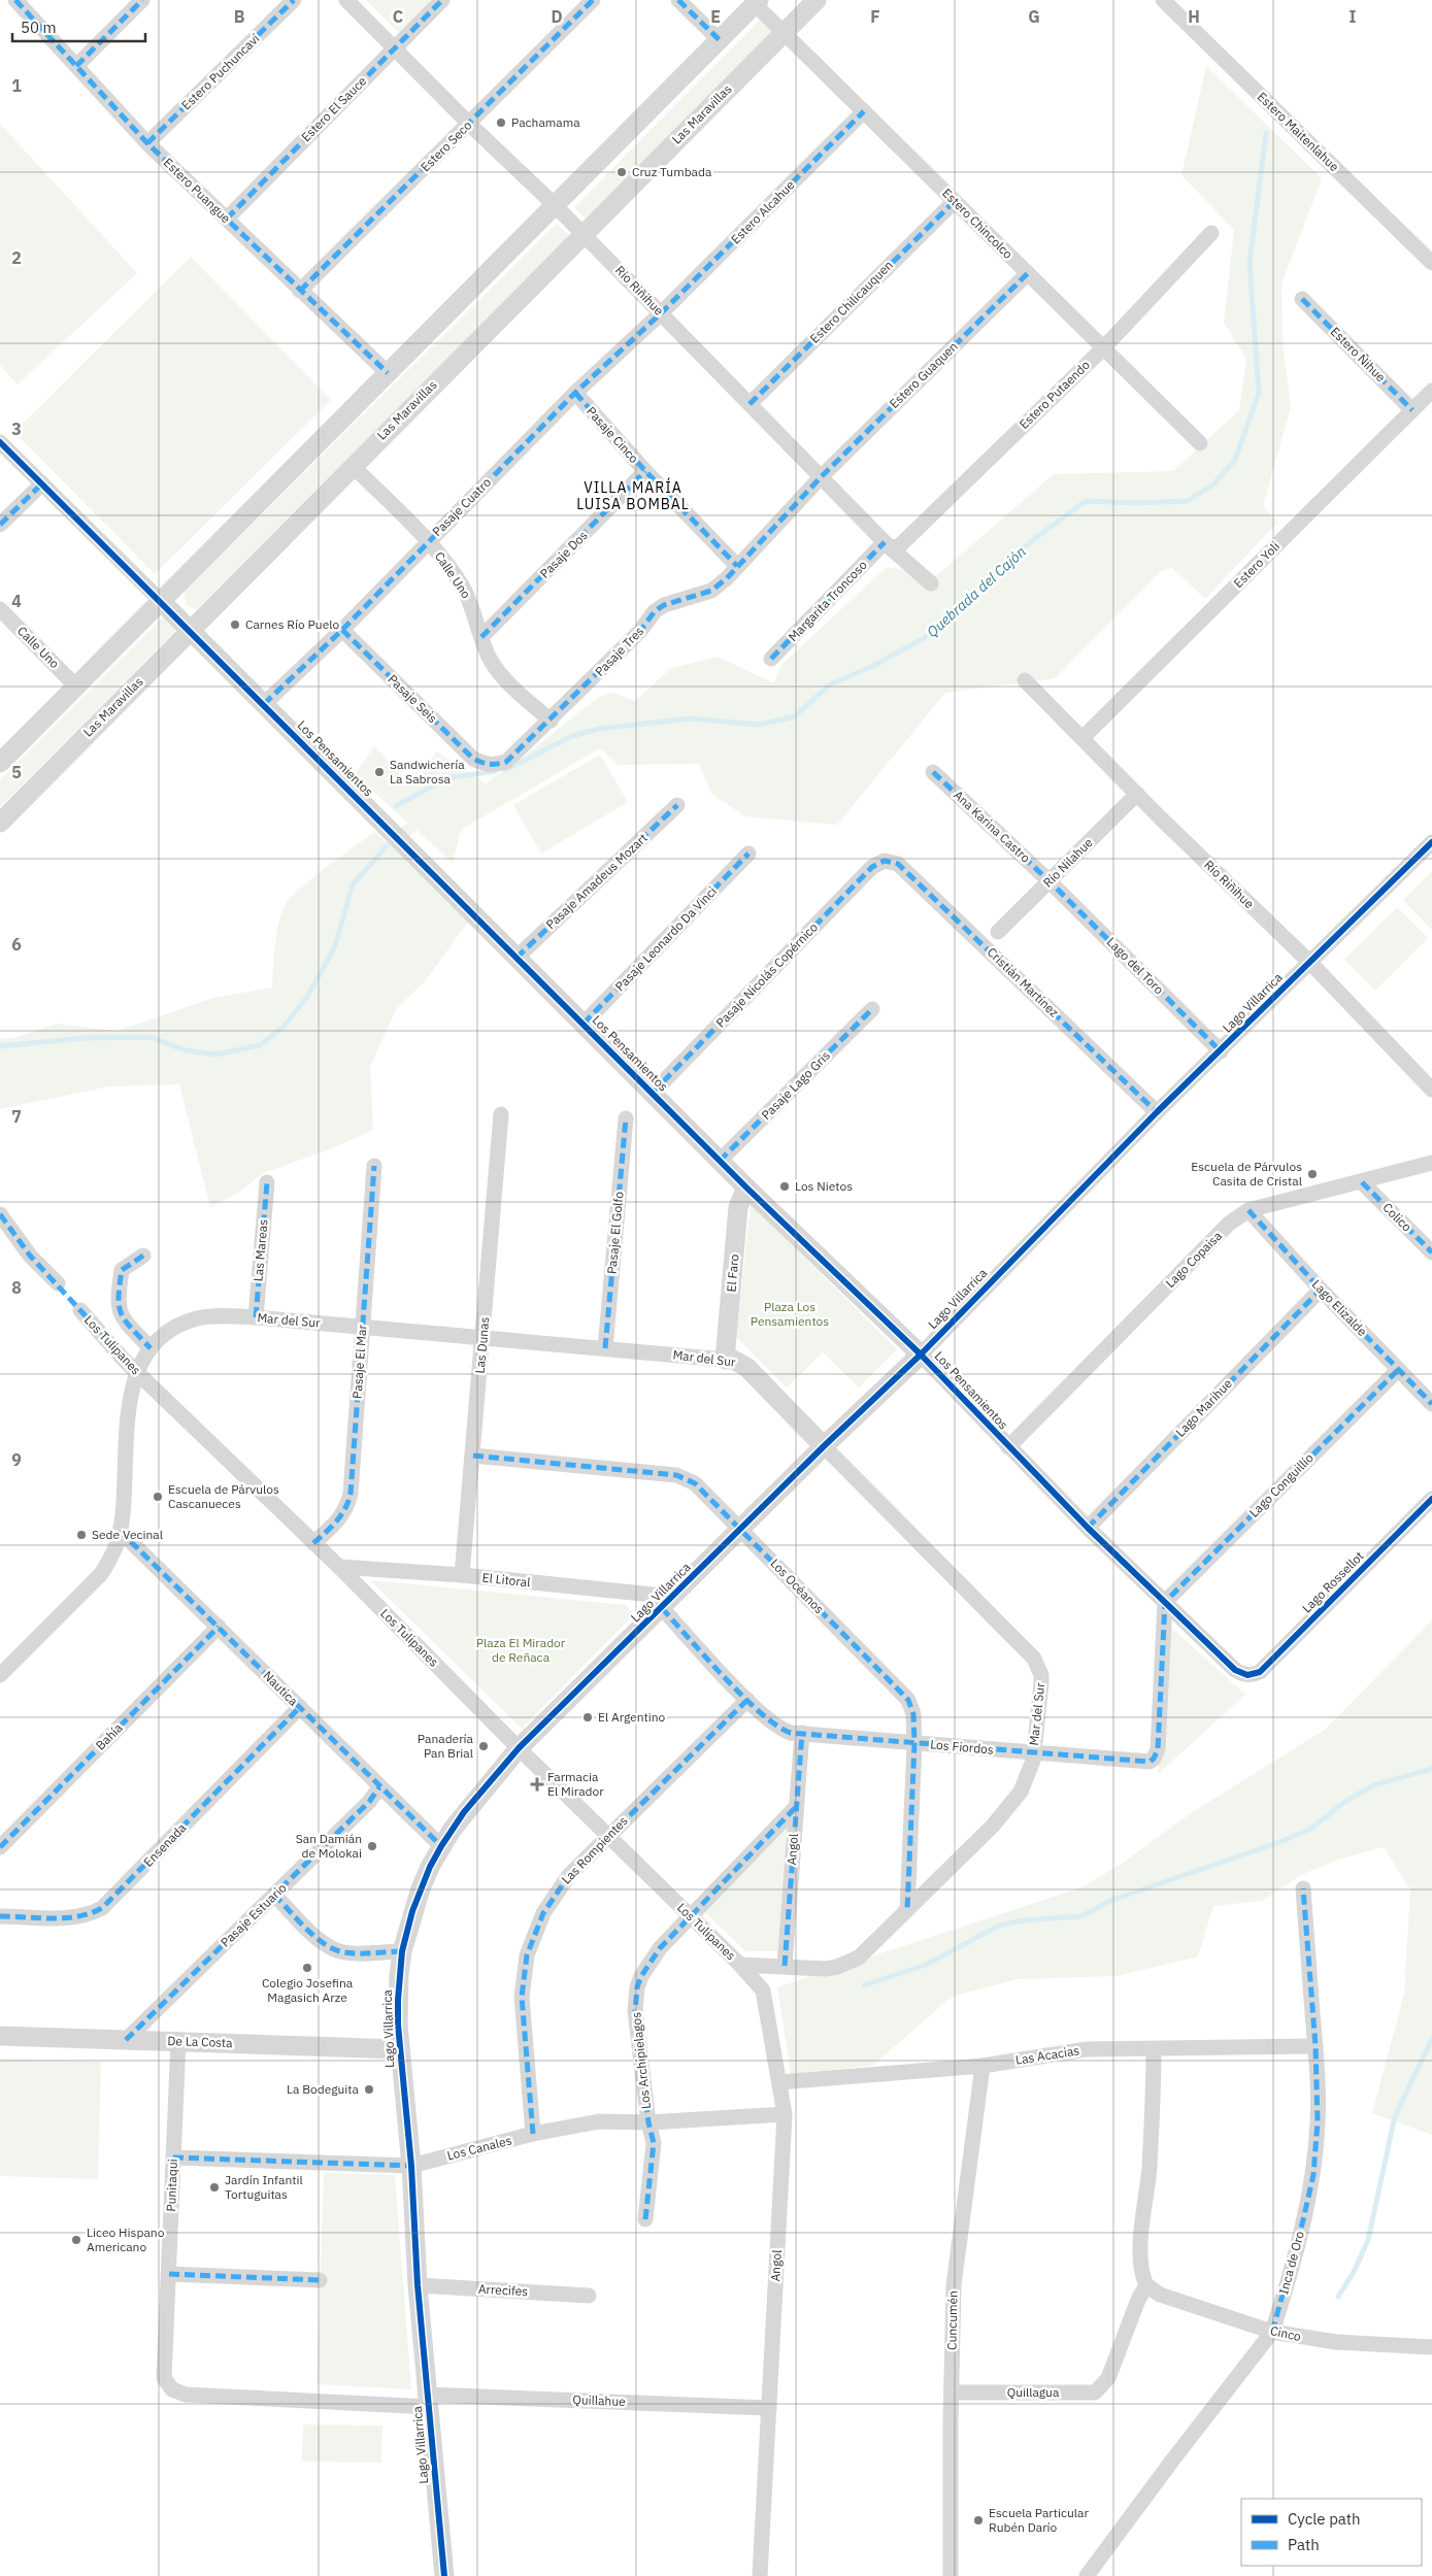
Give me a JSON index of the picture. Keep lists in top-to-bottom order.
{
  "streets": {
    "street": [
      "Estero Puchuncaví",
      "Estero El Sauce",
      "Las Maravillas",
      "Estero Maitenlahue",
      "Estero Seco",
      "Estero Puangue",
      "Estero Alcahue",
      "Estero Chincolco",
      "Río Riñihue",
      "Estero Chilicauquen",
      "Estero Ñihue",
      "Estero Guaquen",
      "Estero Putaendo",
      "Pasaje Cinco",
      "Pasaje Cuatro",
      "Pasaje Dos",
      "Estero Yoli",
      "Calle Uno",
      "Margarita Troncoso",
      "Pasaje Tres",
      "Pasaje Seis",
      "Los Pensamientos",
      "Ana Karina Castro",
      "Río Nilahue",
      "Pasaje Amadeus Mozart",
      "Pasaje Leonardo Da Vinci",
      "Lago del Toro",
      "Pasaje Nicolás Copérnico",
      "Cristián Martínez",
      "Lago Villarrica",
      "Pasaje Lago Gris",
      "Colico",
      "Pasaje El Golfo",
      "Las Mareas",
      "Lago Copaisa",
      "El Faro",
      "Lago Elizalde",
      "Mar del Sur",
      "Los Tulipanes",
      "Las Dunas",
      "Pasaje El Mar",
      "Lago Marihue",
      "Lago Conguillío",
      "El Litoral",
      "Lago Rossellot",
      "Los Océanos",
      "Nautica",
      "Bahía",
      "Los Fiordos",
      "Ensenada",
      "Angol",
      "Las Rompientes",
      "Pasaje Estuario",
      "De La Costa",
      "Las Acacias",
      "Los Archipielagos",
      "Los Canales",
      "Punitaqui",
      "Inca de Oro",
      "Arrecifes",
      "Cuncumén",
      "Cinco",
      "Quillagua",
      "Quillahue"
    ]
  },
  "crossings": [
    ["Estero Puchuncaví", "Estero Puangue"],
    ["Estero El Sauce", "Estero Puangue"],
    ["Estero El Sauce", "Río Riñihue"],
    ["Las Maravillas", "Estero Chincolco"],
    ["Las Maravillas", "Río Riñihue"],
    ["Las Maravillas", "Calle Uno"],
    ["Las Maravillas", "Los Pensamientos"],
    ["Estero Seco", "Estero Puangue"],
    ["Estero Seco", "Río Riñihue"],
    ["Estero Alcahue", "Estero Chincolco"],
    ["Estero Alcahue", "Río Riñihue"],
    ["Estero Alcahue", "Pasaje Cuatro"],
    ["Estero Chincolco", "Estero Chilicauquen"],
    ["Estero Chincolco", "Estero Guaquen"],
    ["Estero Chincolco", "Estero Putaendo"],
    ["Río Riñihue", "Estero Chilicauquen"],
    ["Río Riñihue", "Estero Guaquen"],
    ["Río Riñihue", "Estero Putaendo"],
    ["Río Riñihue", "Pasaje Cuatro"],
    ["Río Riñihue", "Estero Yoli"],
    ["Río Riñihue", "Margarita Troncoso"],
    ["Río Riñihue", "Pasaje Tres"],
    ["Río Riñihue", "Río Nilahue"],
    ["Río Riñihue", "Lago Villarrica"],
    ["Estero Ñihue", "Estero Yoli"],
    ["Estero Guaquen", "Pasaje Tres"],
    ["Estero Putaendo", "Margarita Troncoso"],
    ["Pasaje Cinco", "Pasaje Cuatro"],
    ["Pasaje Cinco", "Pasaje Dos"],
    ["Pasaje Cinco", "Pasaje Tres"],
    ["Pasaje Cuatro", "Calle Uno"],
    ["Pasaje Cuatro", "Pasaje Seis"],
    ["Pasaje Cuatro", "Los Pensamientos"],
    ["Pasaje Dos", "Calle Uno"],
    ["Calle Uno", "Pasaje Tres"],
    ["Pasaje Tres", "Pasaje Seis"],
    ["Los Pensamientos", "Pasaje Amadeus Mozart"],
    ["Los Pensamientos", "Pasaje Leonardo Da Vinci"],
    ["Los Pensamientos", "Pasaje Nicolás Copérnico"],
    ["Los Pensamientos", "Lago Villarrica"],
    ["Los Pensamientos", "Pasaje Lago Gris"],
    ["Los Pensamientos", "Lago Copaisa"],
    ["Los Pensamientos", "El Faro"],
    ["Los Pensamientos", "Lago Marihue"],
    ["Los Pensamientos", "Lago Conguillío"],
    ["Los Pensamientos", "Lago Rossellot"],
    ["Los Pensamientos", "Los Fiordos"],
    ["Ana Karina Castro", "Río Nilahue"],
    ["Ana Karina Castro", "Lago del Toro"],
    ["Río Nilahue", "Lago del Toro"],
    ["Lago del Toro", "Lago Villarrica"],
    ["Pasaje Nicolás Copérnico", "Cristián Martínez"],
    ["Cristián Martínez", "Lago Villarrica"],
    ["Lago Villarrica", "Mar del Sur"],
    ["Lago Villarrica", "Los Tulipanes"],
    ["Lago Villarrica", "El Litoral"],
    ["Lago Villarrica", "Los Océanos"],
    ["Lago Villarrica", "Nautica"],
    ["Lago Villarrica", "Los Fiordos"],
    ["Lago Villarrica", "De La Costa"],
    ["Lago Villarrica", "Los Canales"],
    ["Lago Villarrica", "Arrecifes"],
    ["Lago Villarrica", "Quillahue"],
    ["Colico", "Lago Copaisa"],
    ["Pasaje El Golfo", "Mar del Sur"],
    ["Las Mareas", "Mar del Sur"],
    ["Lago Copaisa", "Lago Elizalde"],
    ["El Faro", "Mar del Sur"],
    ["Lago Elizalde", "Lago Marihue"],
    ["Lago Elizalde", "Lago Conguillío"],
    ["Mar del Sur", "Los Tulipanes"],
    ["Mar del Sur", "Las Dunas"],
    ["Mar del Sur", "Pasaje El Mar"],
    ["Mar del Sur", "Los Océanos"],
    ["Mar del Sur", "Nautica"],
    ["Mar del Sur", "Los Fiordos"],
    ["Mar del Sur", "Angol"],
    ["Los Tulipanes", "Pasaje El Mar"],
    ["Los Tulipanes", "El Litoral"],
    ["Los Tulipanes", "Angol"],
    ["Los Tulipanes", "Las Rompientes"],
    ["Los Tulipanes", "Los Archipielagos"],
    ["Las Dunas", "El Litoral"],
    ["Las Dunas", "Los Océanos"],
    ["Lago Conguillío", "Los Fiordos"],
    ["El Litoral", "Los Fiordos"],
    ["Los Océanos", "Los Fiordos"],
    ["Nautica", "Bahía"],
    ["Nautica", "Ensenada"],
    ["Nautica", "Pasaje Estuario"],
    ["Los Fiordos", "Angol"],
    ["Los Fiordos", "Las Rompientes"],
    ["Angol", "Las Acacias"],
    ["Angol", "Los Archipielagos"],
    ["Angol", "Los Canales"],
    ["Angol", "Quillahue"],
    ["Las Rompientes", "Los Canales"],
    ["Pasaje Estuario", "De La Costa"],
    ["De La Costa", "Punitaqui"],
    ["Las Acacias", "Inca de Oro"],
    ["Las Acacias", "Cuncumén"],
    ["Los Archipielagos", "Los Canales"],
    ["Los Canales", "Punitaqui"],
    ["Punitaqui", "Quillahue"],
    ["Inca de Oro", "Cinco"],
    ["Cuncumén", "Quillagua"],
    ["Cinco", "Quillagua"]
  ],
  "districts": ["VILLA MARÍA LUISA BOMBAL"],
  "water": ["Quebrada del Cajón"],
  "parks": ["Plaza Los Pensamientos", "Plaza El Mirador de Reñaca"],
  "places": {
    "other": [
      "Pachamama",
      "Cruz Tumbada",
      "Carnes Río Puelo",
      "Sandwichería La Sabrosa",
      "Escuela de Párvulos Casita de Cristal",
      "Los Nietos",
      "Escuela de Párvulos Cascanueces",
      "Sede Vecinal",
      "El Argentino",
      "Panadería Pan Brial",
      "San Damián de Molokai",
      "Colegio Josefina Magasich Arze",
      "La Bodeguita",
      "Jardín Infantil Tortuguitas",
      "Liceo Hispano Americano",
      "Escuela Particular Rubén Darío"
    ],
    "health": ["Farmacia El Mirador"]
  },
  "legend": ["Cycle path", "Path"],
  "scale_bar": "50 m",
  "grid": {
    "columns": [
      "B",
      "C",
      "D",
      "E",
      "F",
      "G",
      "H",
      "I"
    ],
    "rows": [
      "1",
      "2",
      "3",
      "4",
      "5",
      "6",
      "7",
      "8",
      "9"
    ]
  }
}
